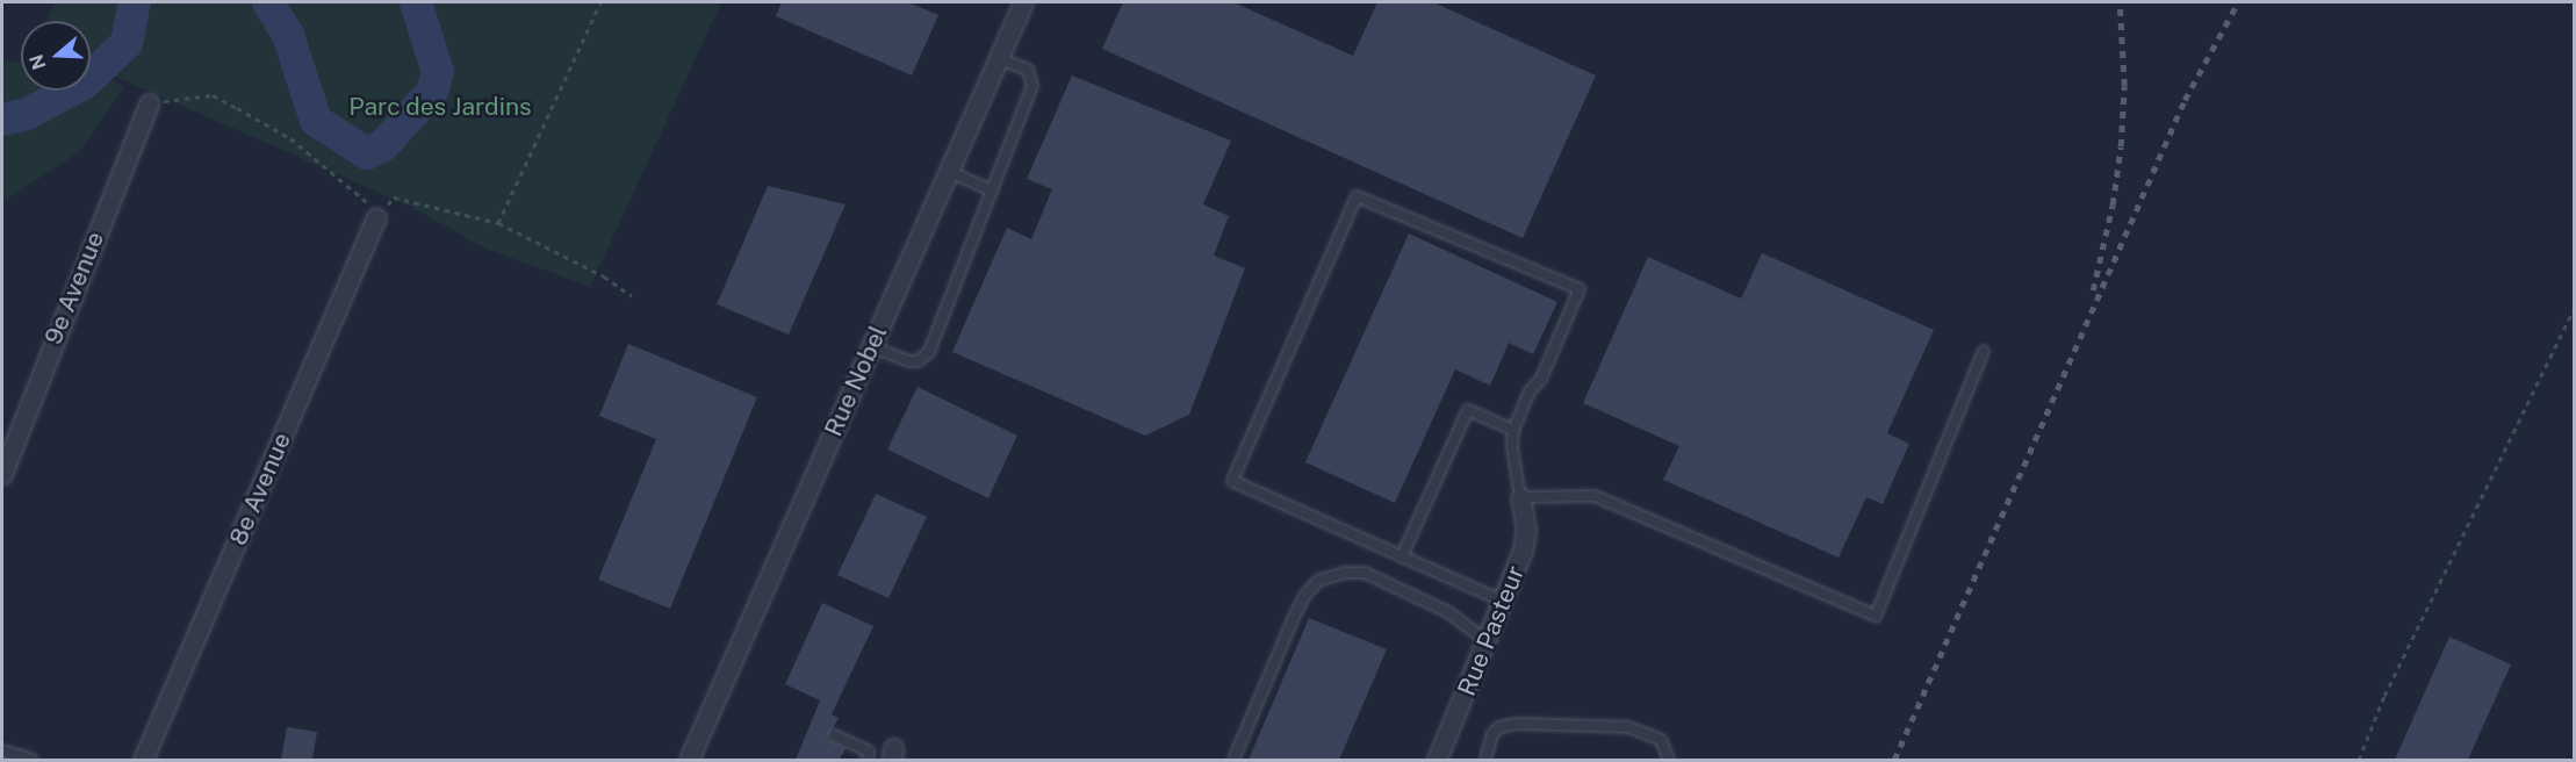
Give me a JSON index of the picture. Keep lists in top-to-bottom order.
{
  "streets": {
    "street": [
      "9e Avenue",
      "Rue Nobel",
      "8e Avenue",
      "Rue Pasteur"
    ]
  },
  "parks": ["Parc des Jardins"],
  "north": "left"
}
